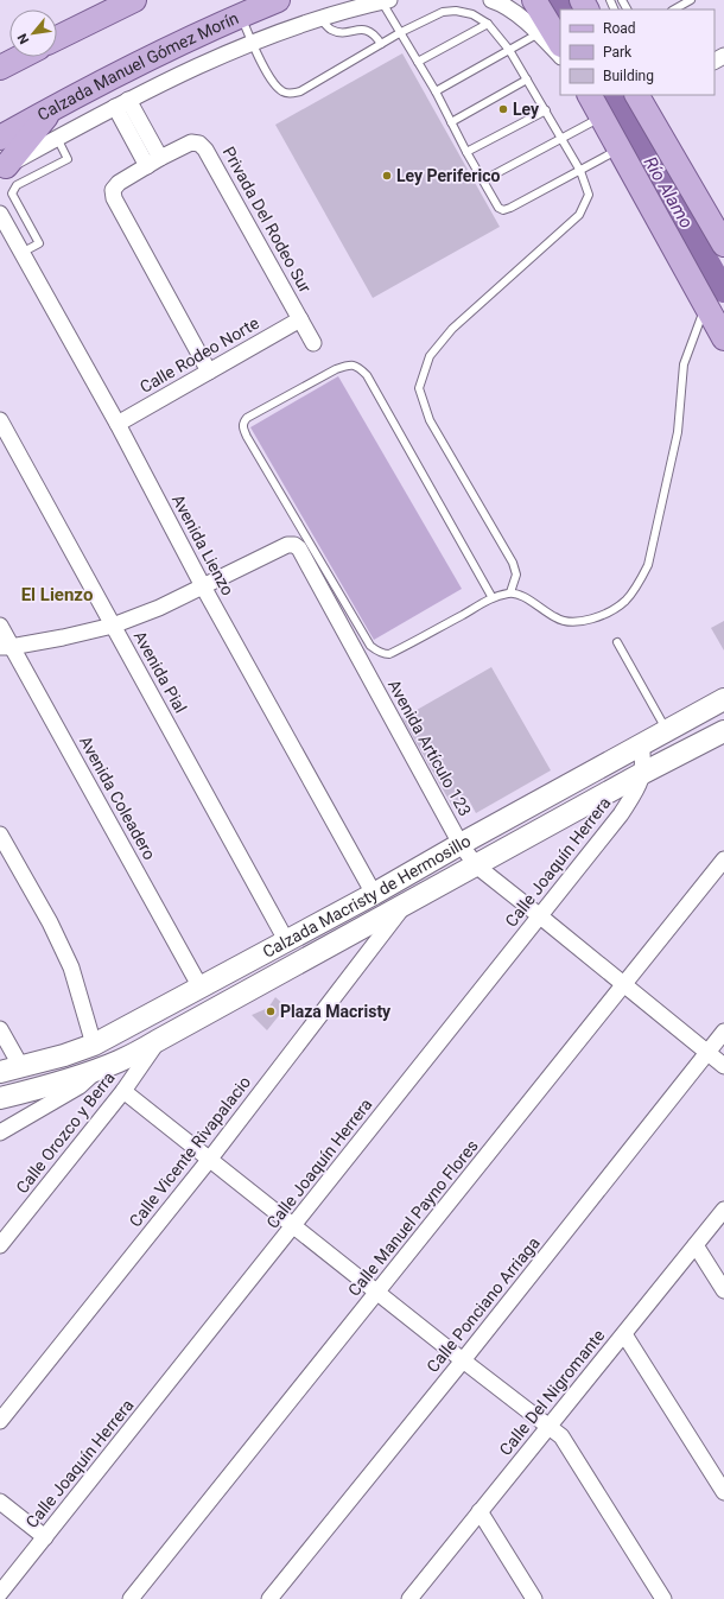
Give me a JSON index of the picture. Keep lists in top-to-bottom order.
{
  "streets": {
    "main road": ["Calzada Manuel Gómez Morín", "Calzada Macristy de Hermosillo"],
    "street": [
      "Privada Del Rodeo Sur",
      "Calle Rodeo Norte",
      "Avenida Lienzo",
      "Avenida Pial",
      "Avenida Artículo 123",
      "Avenida Coleadero",
      "Calle Joaquín Herrera",
      "Calle Orozco y Berra",
      "Calle Vicente Rivapalacio",
      "Calle Manuel Payno Flores",
      "Calle Ponciano Arriaga",
      "Calle Del Nigromante"
    ]
  },
  "crossings": [
    ["Privada Del Rodeo Sur", "Calle Rodeo Norte"],
    ["Calle Rodeo Norte", "Avenida Lienzo"],
    ["Avenida Lienzo", "Calzada Macristy de Hermosillo"],
    ["Avenida Pial", "Calzada Macristy de Hermosillo"],
    ["Avenida Artículo 123", "Calle Joaquín Herrera"],
    ["Avenida Artículo 123", "Calzada Macristy de Hermosillo"],
    ["Avenida Artículo 123", "Calle Manuel Payno Flores"],
    ["Avenida Artículo 123", "Calle Ponciano Arriaga"],
    ["Avenida Coleadero", "Calzada Macristy de Hermosillo"],
    ["Calle Joaquín Herrera", "Calzada Macristy de Hermosillo"],
    ["Calzada Macristy de Hermosillo", "Calle Orozco y Berra"],
    ["Calzada Macristy de Hermosillo", "Calle Vicente Rivapalacio"]
  ],
  "districts": ["El Lienzo"],
  "water": ["Río Alamo"],
  "places": ["Ley", "Ley Periferico", "Plaza Macristy"],
  "legend": ["Road", "Park", "Building"],
  "north": "bottom left"
}
